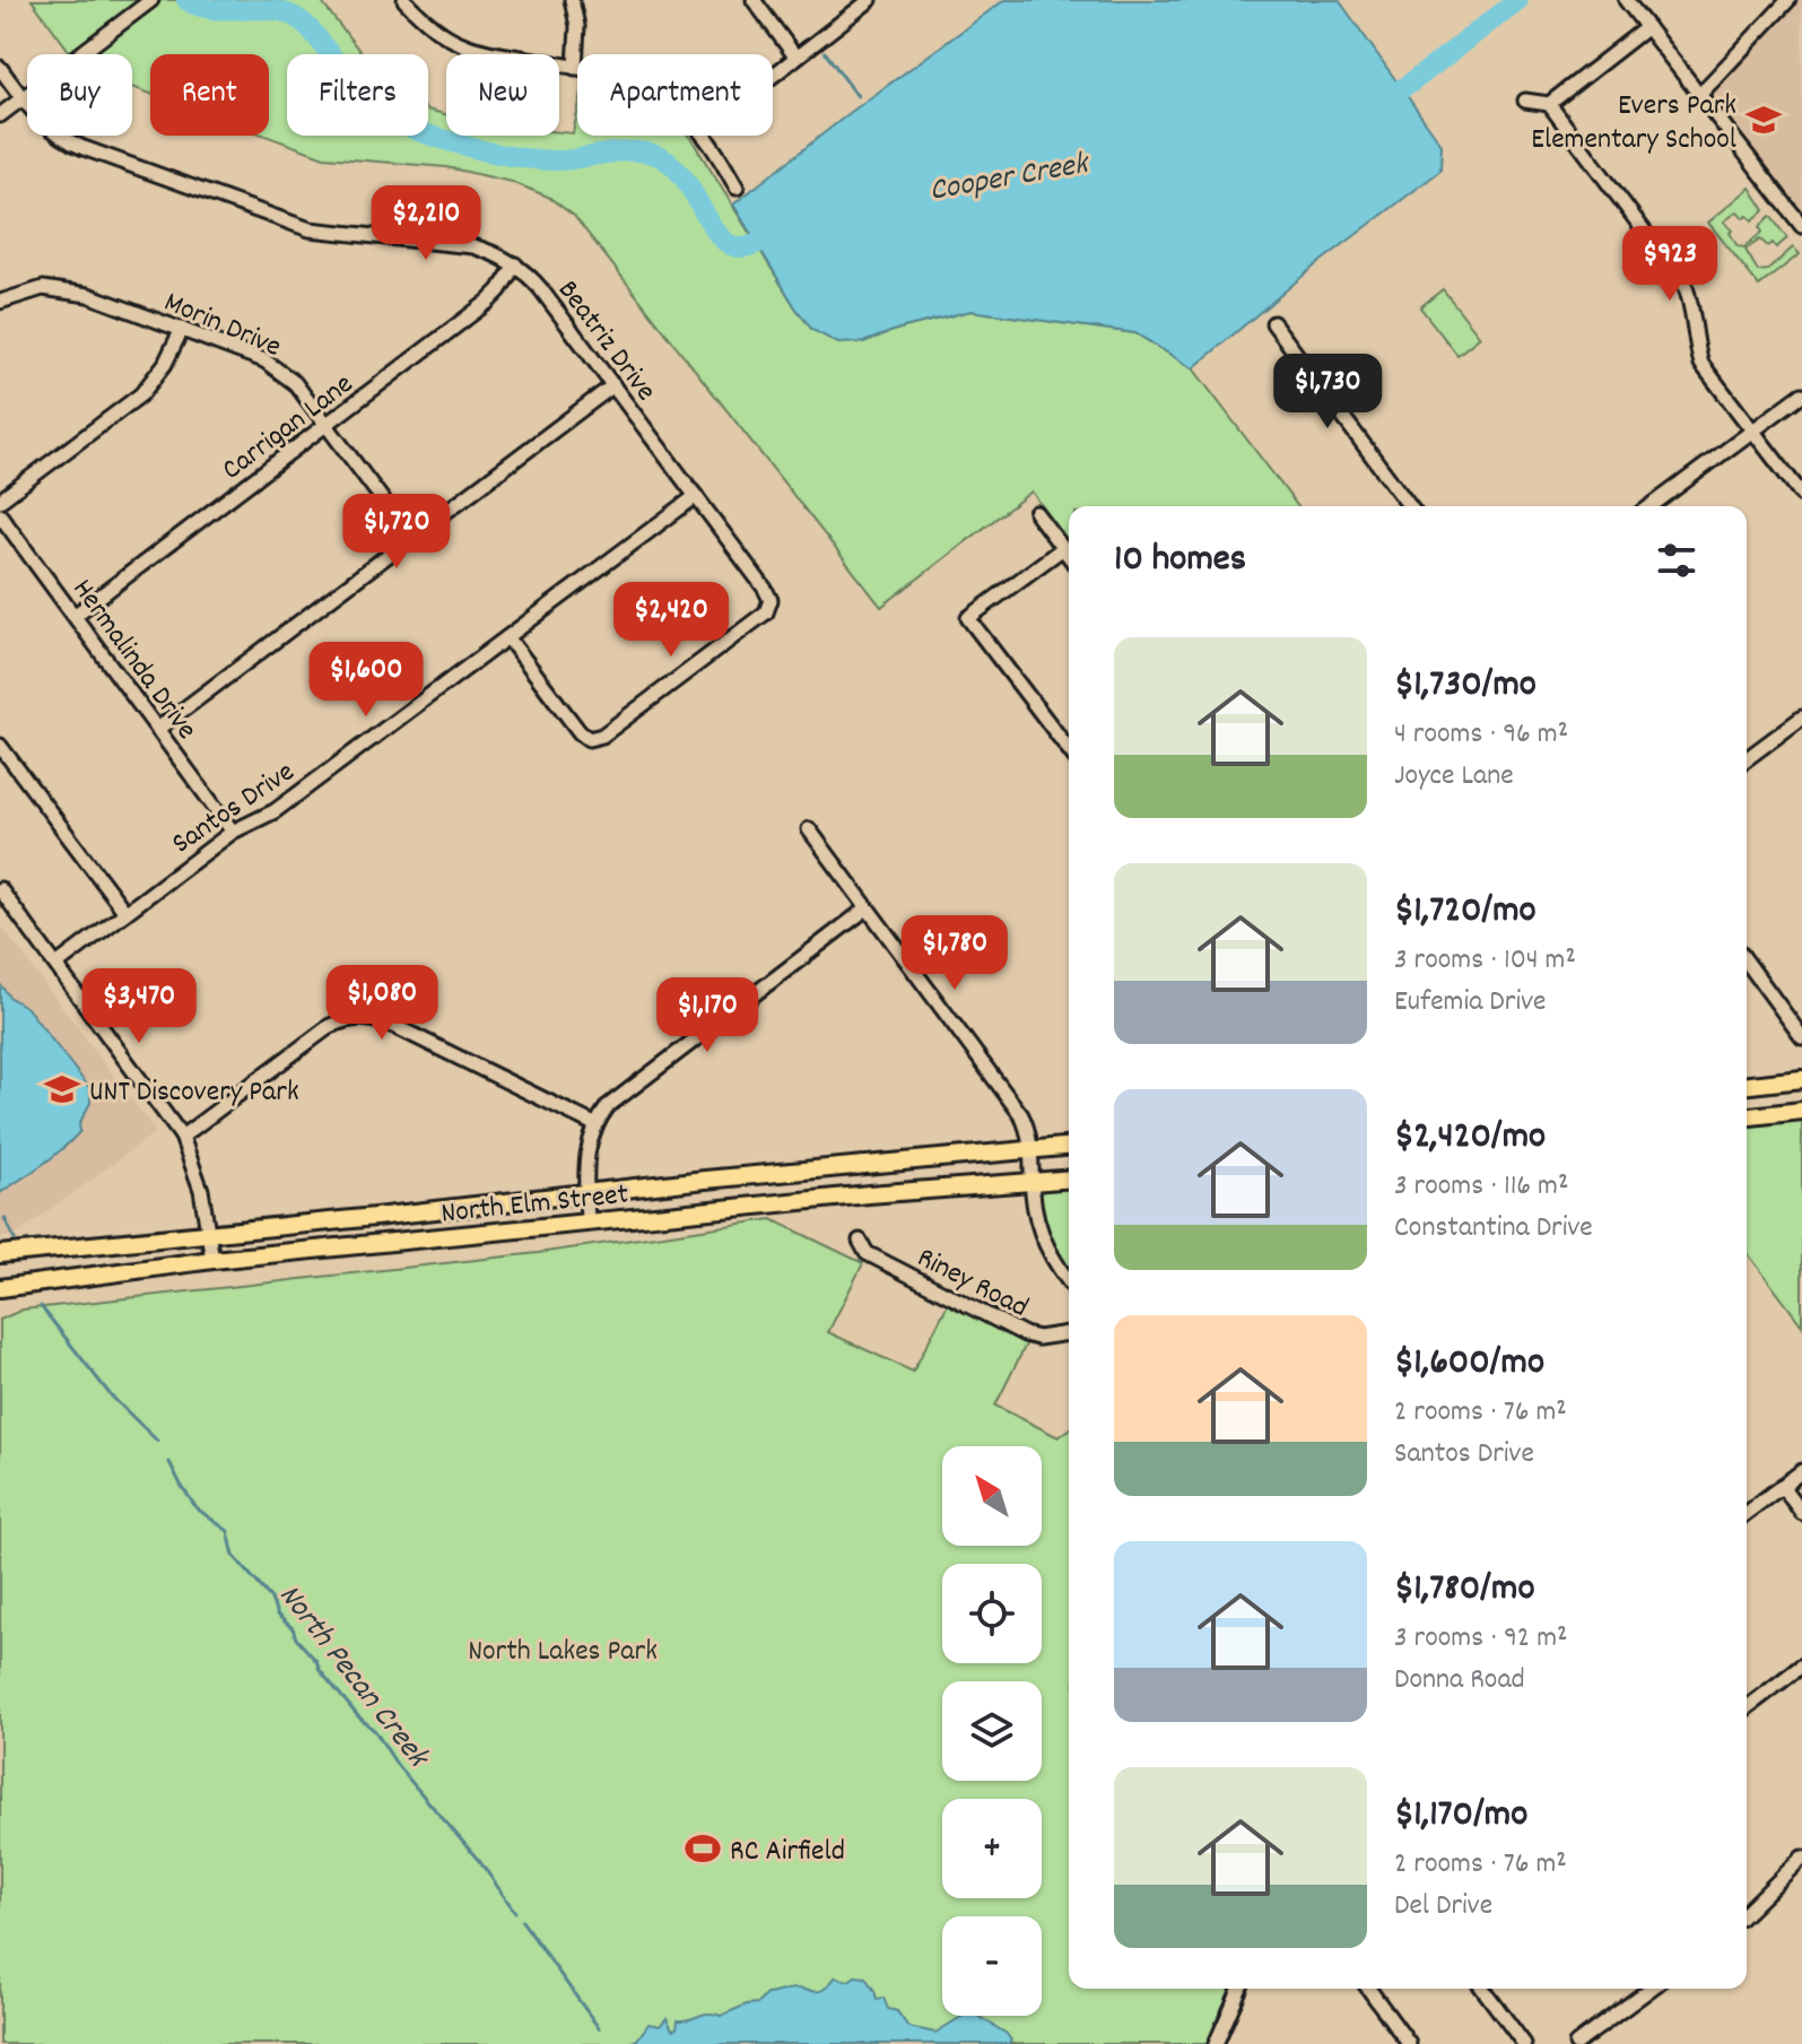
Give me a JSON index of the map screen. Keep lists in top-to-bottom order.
{
  "streets": {
    "main road": ["North Elm Street"],
    "street": [
      "Morin Drive",
      "Beatriz Drive",
      "Carrigan Lane",
      "Hermalinda Drive",
      "Santos Drive",
      "Riney Road"
    ]
  },
  "crossings": [
    ["Morin Drive", "Carrigan Lane"],
    ["Beatriz Drive", "Carrigan Lane"],
    ["Beatriz Drive", "Santos Drive"],
    ["Carrigan Lane", "Hermalinda Drive"],
    ["Hermalinda Drive", "Santos Drive"],
    ["North Elm Street", "Riney Road"]
  ],
  "water": ["Cooper Creek", "North Pecan Creek"],
  "parks": ["North Lakes Park"],
  "places": {
    "school or university": ["Evers Park Elementary School", "UNT Discovery Park"],
    "sports": ["RC Airfield"]
  },
  "north": "top left",
  "page": {
    "chip": [
      "Buy",
      "Rent",
      "Filters",
      "New",
      "Apartment"
    ],
    "price": [
      "$2,210",
      "$923",
      "$1,730",
      "$1,720",
      "$2,420",
      "$1,600",
      "$1,780",
      "$1,080",
      "$3,470",
      "$1,170"
    ],
    "heading": "10 homes",
    "list": [
      {
        "name": "$1,730/mo",
        "note": "4 rooms · 96 m² · Joyce Lane"
      },
      {
        "name": "$1,720/mo",
        "note": "3 rooms · 104 m² · Eufemia Drive"
      },
      {
        "name": "$2,420/mo",
        "note": "3 rooms · 116 m² · Constantina Drive"
      },
      {
        "name": "$1,600/mo",
        "note": "2 rooms · 76 m² · Santos Drive"
      },
      {
        "name": "$1,780/mo",
        "note": "3 rooms · 92 m² · Donna Road"
      },
      {
        "name": "$1,170/mo",
        "note": "2 rooms · 76 m² · Del Drive"
      }
    ],
    "map_buttons": ["+", "−"]
  }
}
